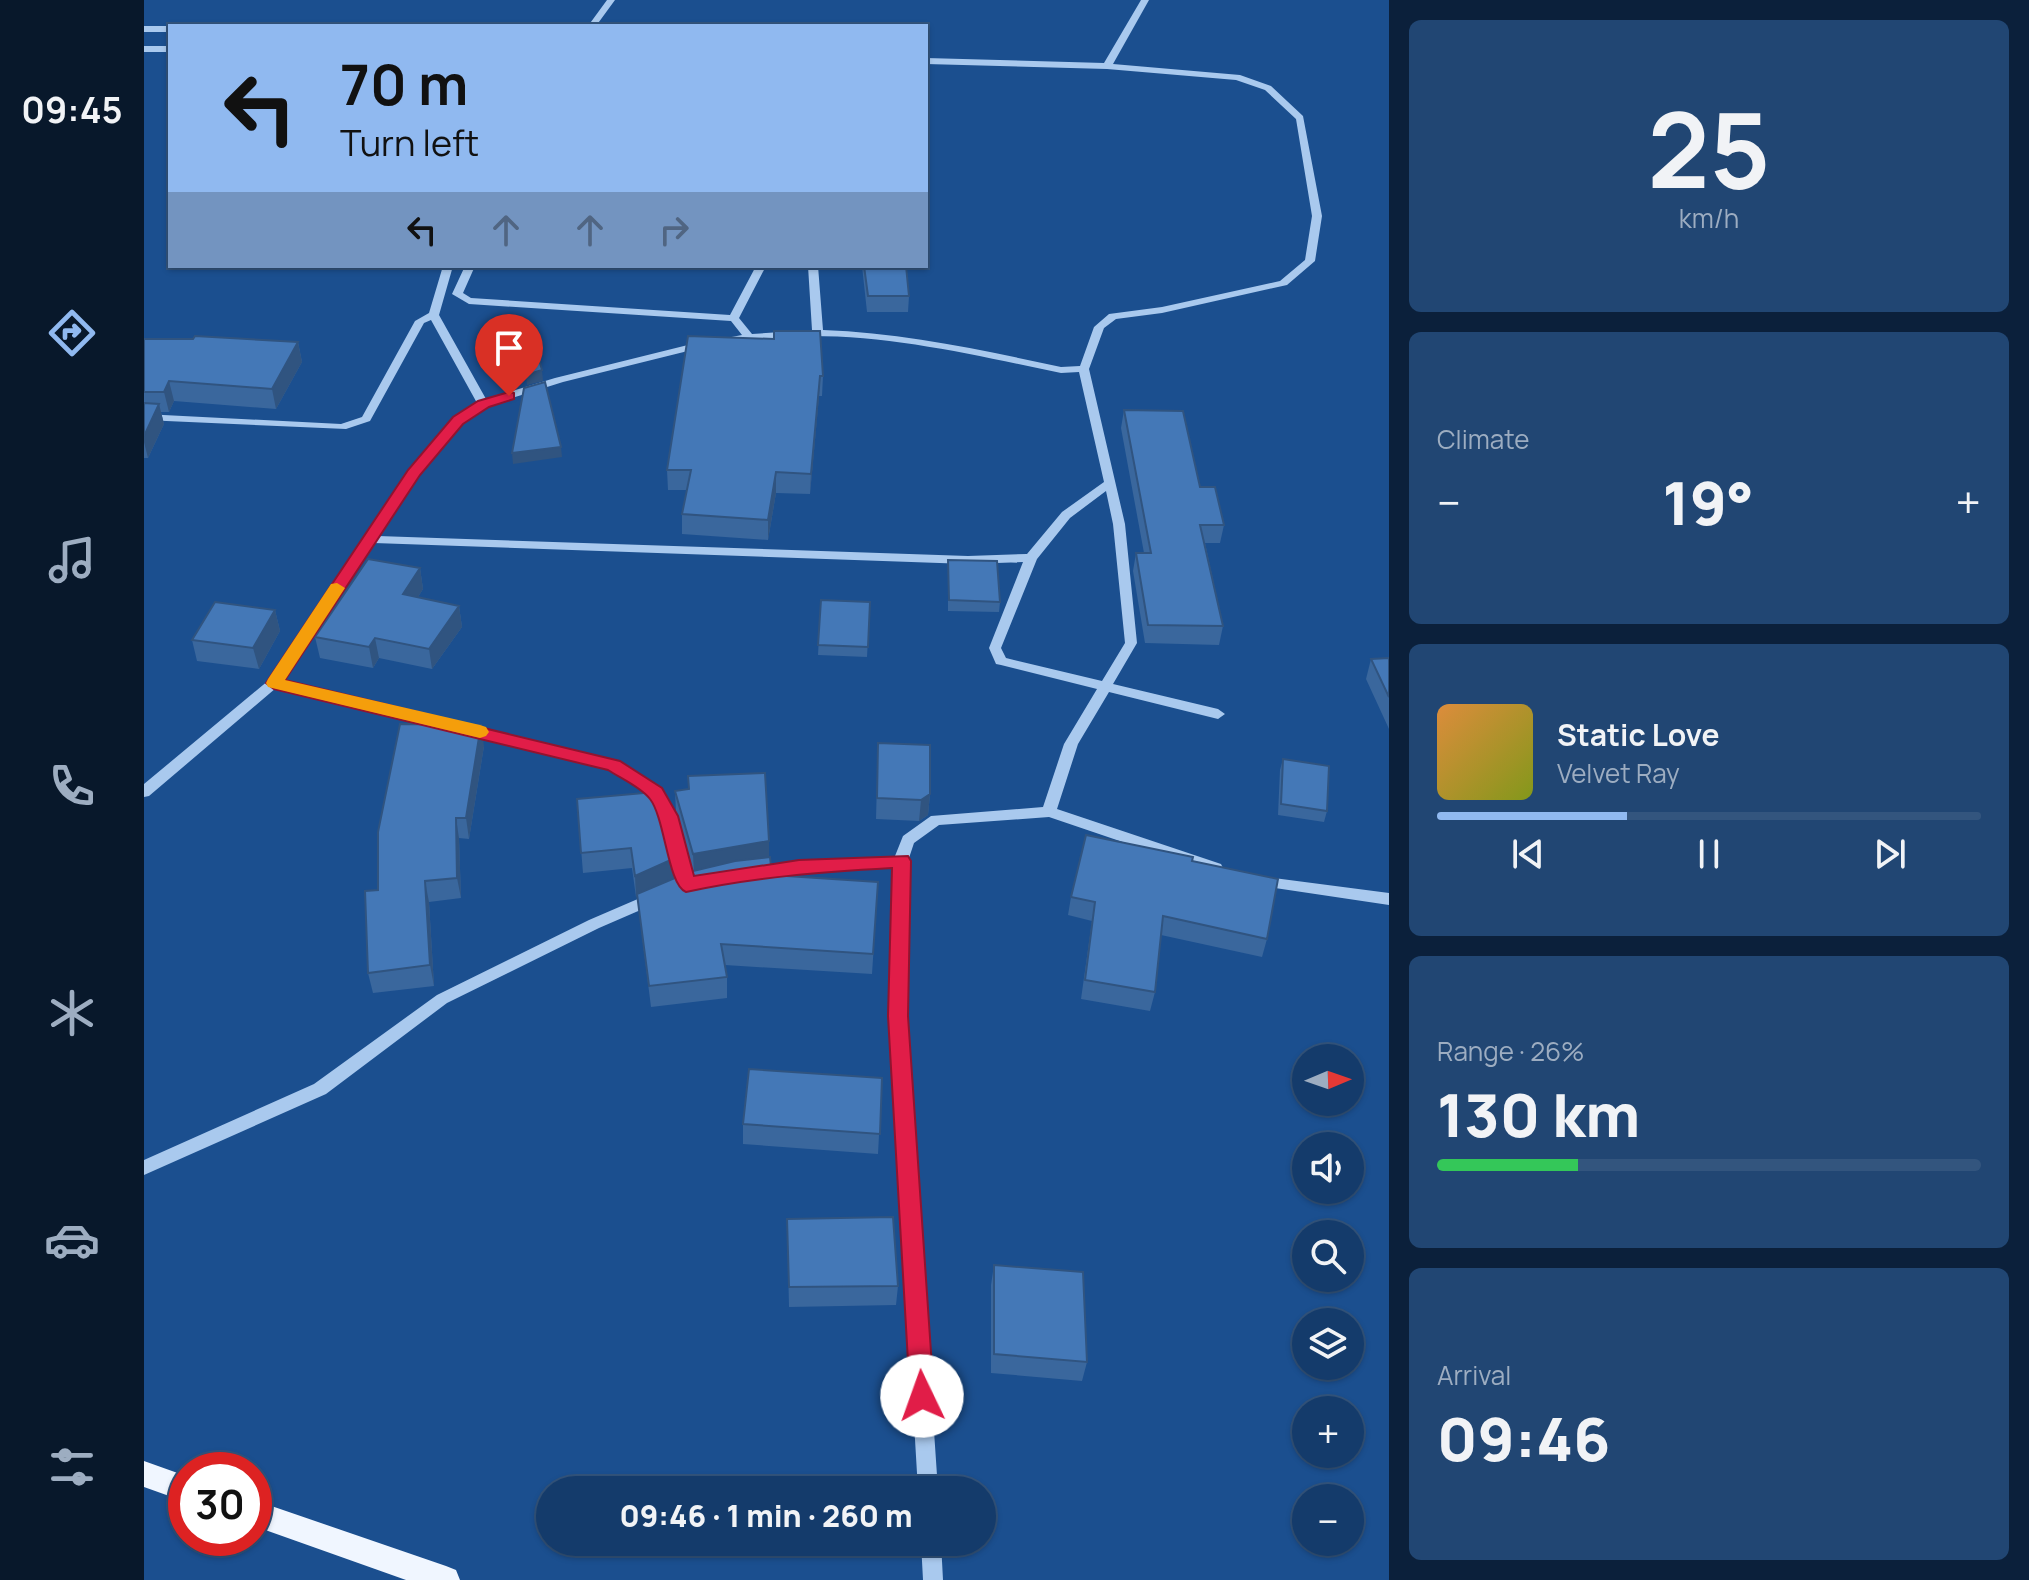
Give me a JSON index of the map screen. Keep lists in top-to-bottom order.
{
  "north": "right",
  "page": {
    "tabs": "09:45",
    "tile": [
      ["25", "km/h"],
      "Climate",
      ["Range · 26%", "130 km"],
      ["Arrival", "09:46"]
    ],
    "turn": ["70 m", "Turn left"],
    "heat": ["−", "19°", "+"],
    "song": ["Static Love", "Velvet Ray"],
    "map_buttons": ["+", "−"],
    "limit": "30",
    "trip": "09:46 · 1 min · 260 m"
  }
}
